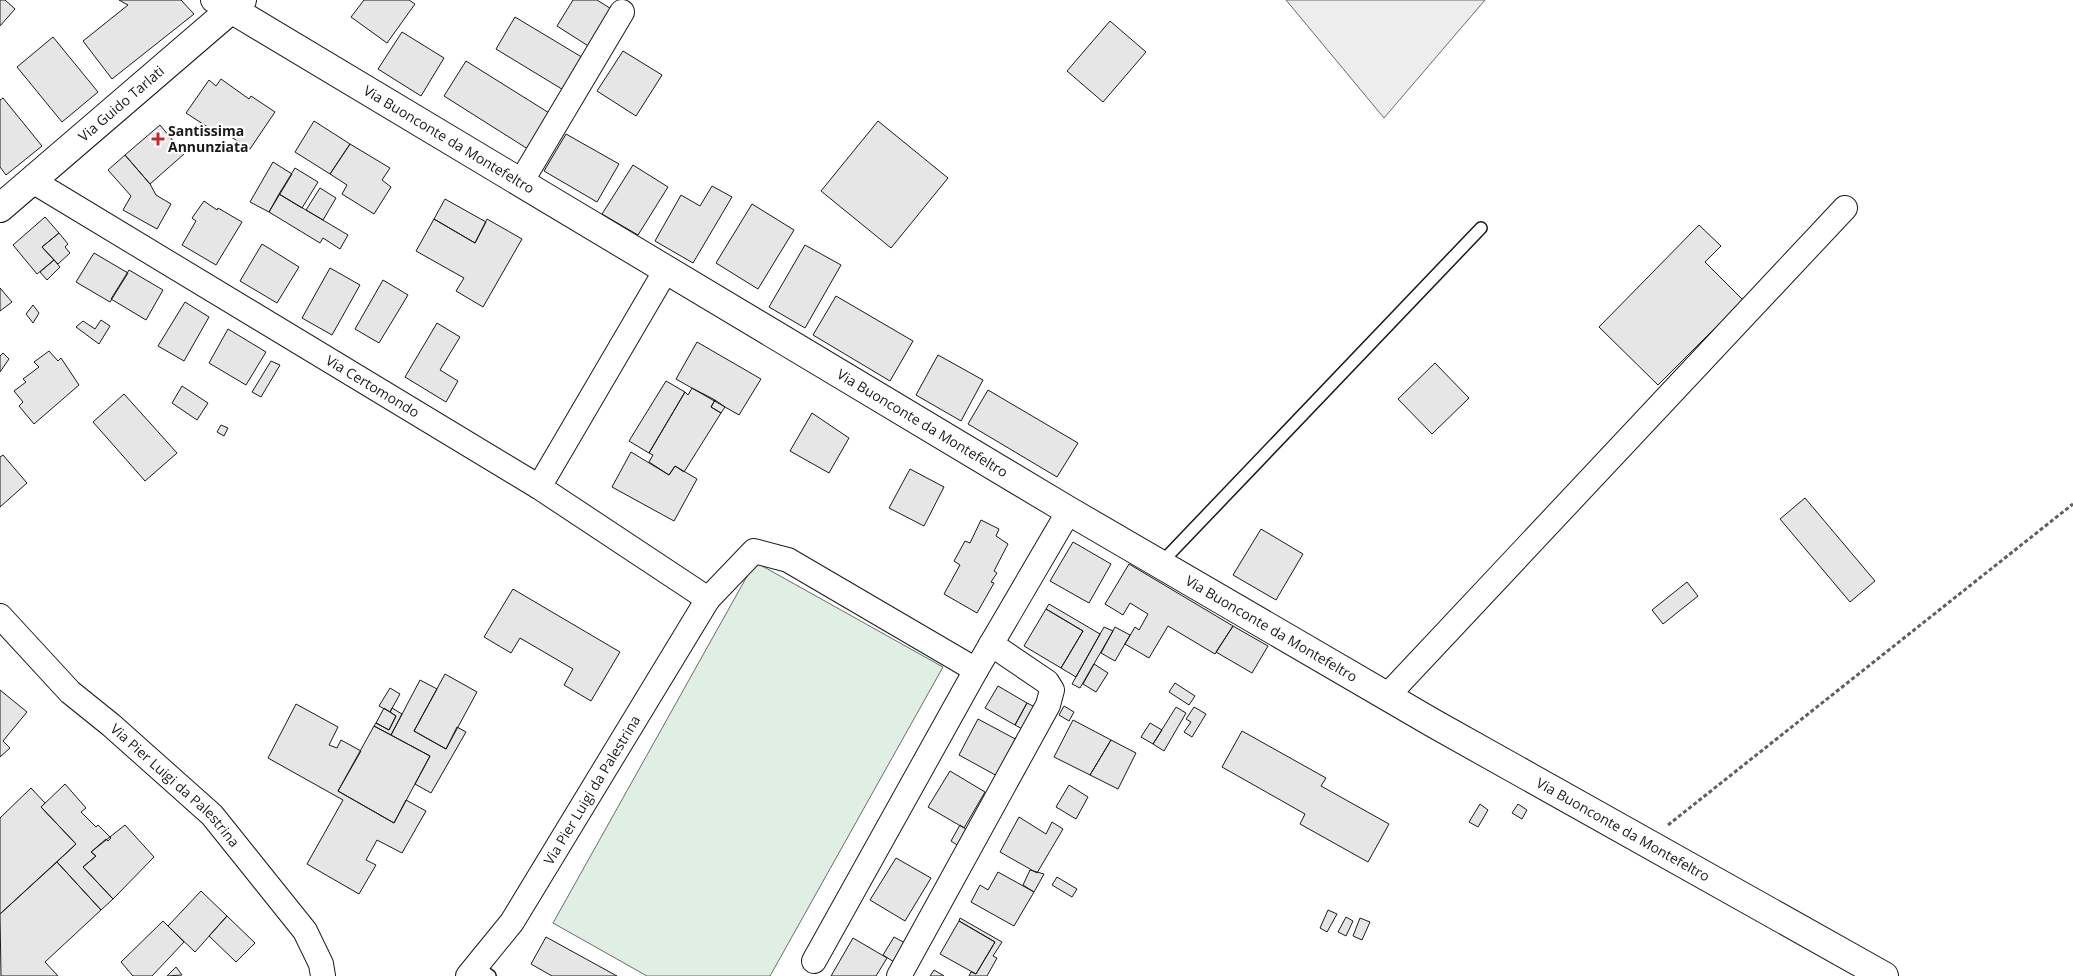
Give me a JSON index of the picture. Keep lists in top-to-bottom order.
{
  "streets": {
    "street": [
      "Via Guido Tarlati",
      "Via Buonconte da Montefeltro",
      "Via Certomondo",
      "Via Pier Luigi da Palestrina"
    ]
  },
  "crossings": [
    ["Via Guido Tarlati", "Via Buonconte da Montefeltro"],
    ["Via Guido Tarlati", "Via Certomondo"],
    ["Via Certomondo", "Via Pier Luigi da Palestrina"]
  ],
  "places": {
    "health": ["Santissima Annunziata"]
  }
}
